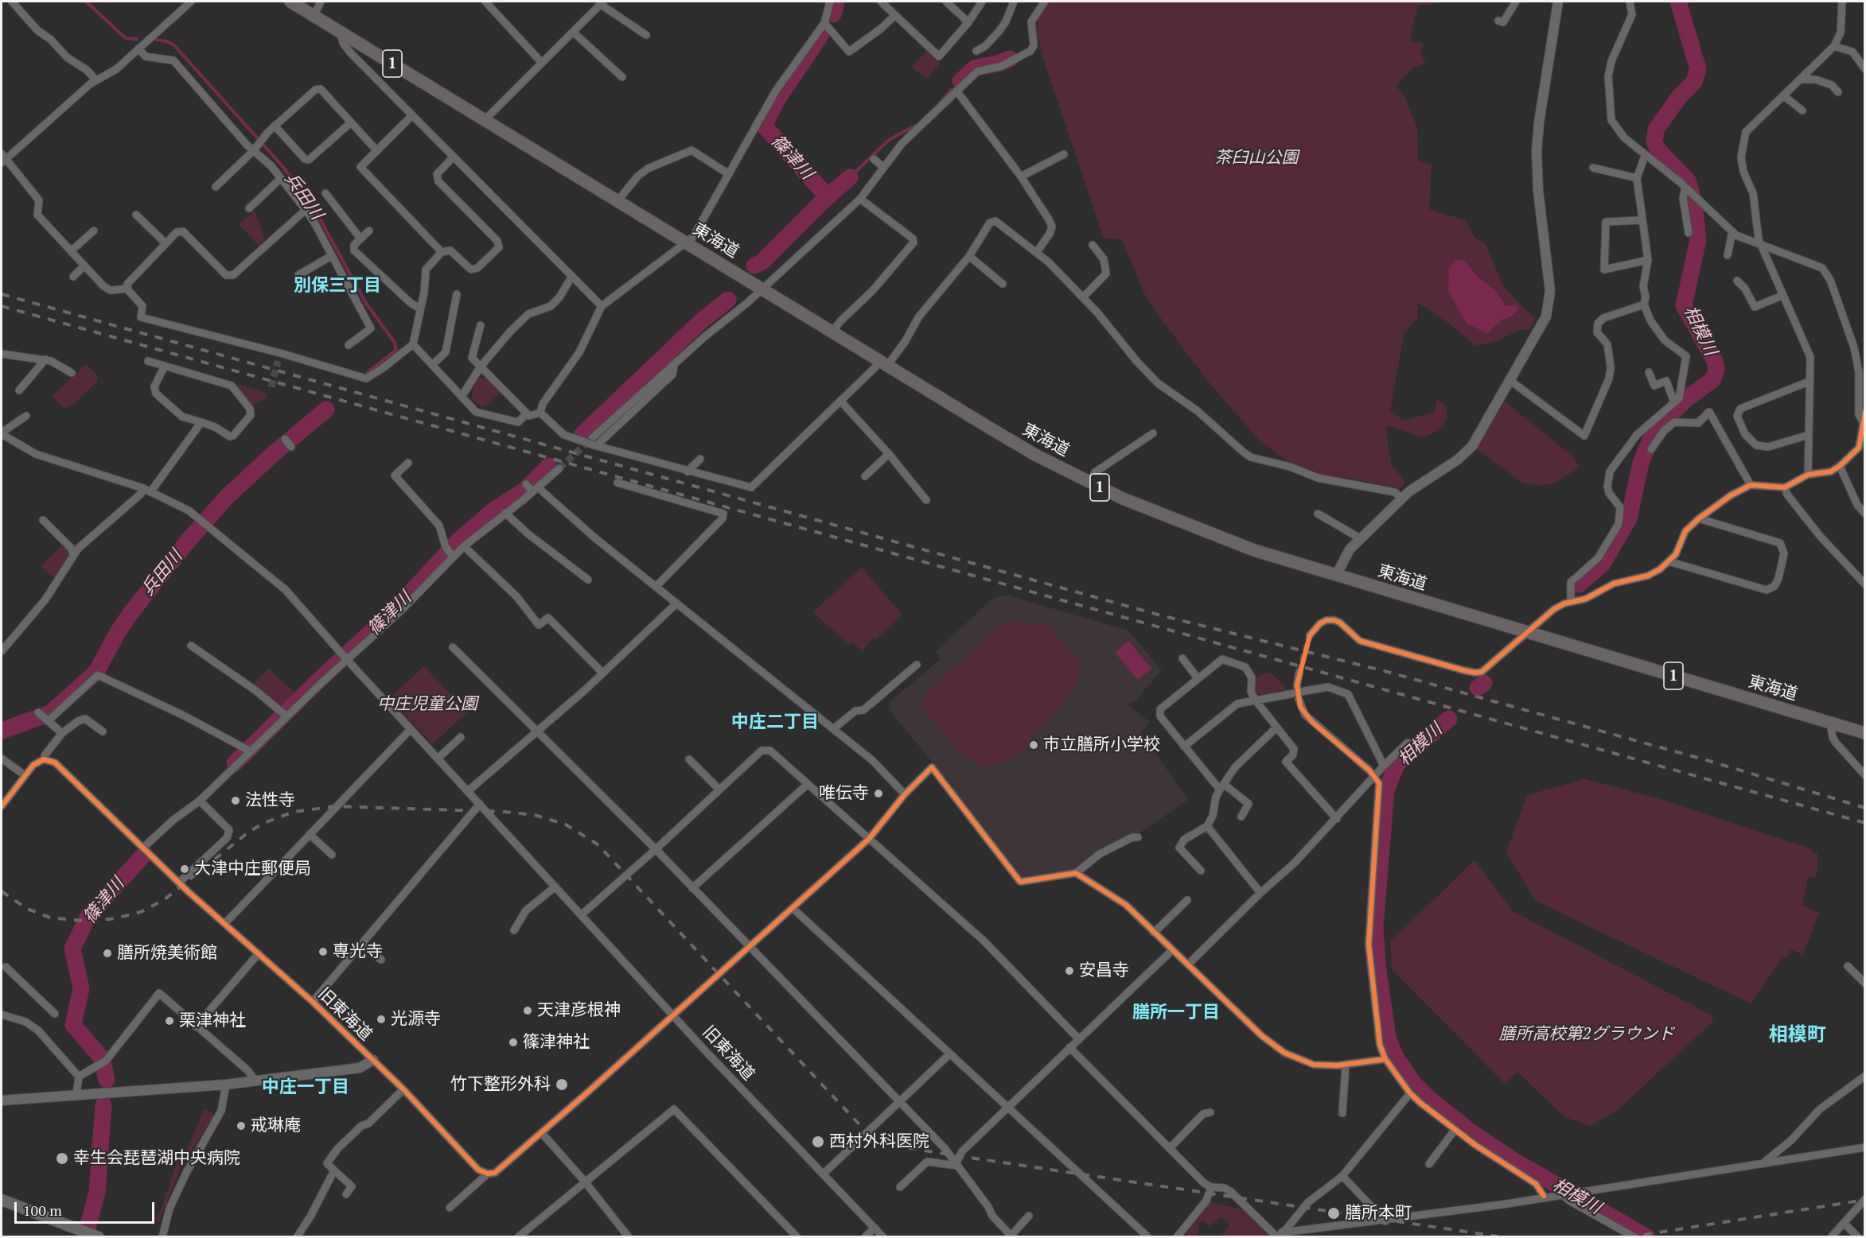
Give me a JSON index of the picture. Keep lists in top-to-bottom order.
{
  "streets": {
    "highway": ["1", "東海道"],
    "street": ["旧東海道"]
  },
  "districts": [
    "別保三丁目",
    "中庄二丁目",
    "膳所一丁目",
    "相模町",
    "中庄一丁目"
  ],
  "water": ["篠津川", "兵田川", "相模川"],
  "parks": ["茶臼山公園", "中庄児童公園", "膳所高校第2グラウンド"],
  "places": [
    "市立膳所小学校",
    "唯伝寺",
    "法性寺",
    "大津中庄郵便局",
    "専光寺",
    "膳所焼美術館",
    "安昌寺",
    "天津彦根神",
    "光源寺",
    "栗津神社",
    "篠津神社",
    "竹下整形外科",
    "戒琳庵",
    "西村外科医院",
    "幸生会琵琶湖中央病院",
    "膳所本町"
  ],
  "scale_bar": "100 m"
}
